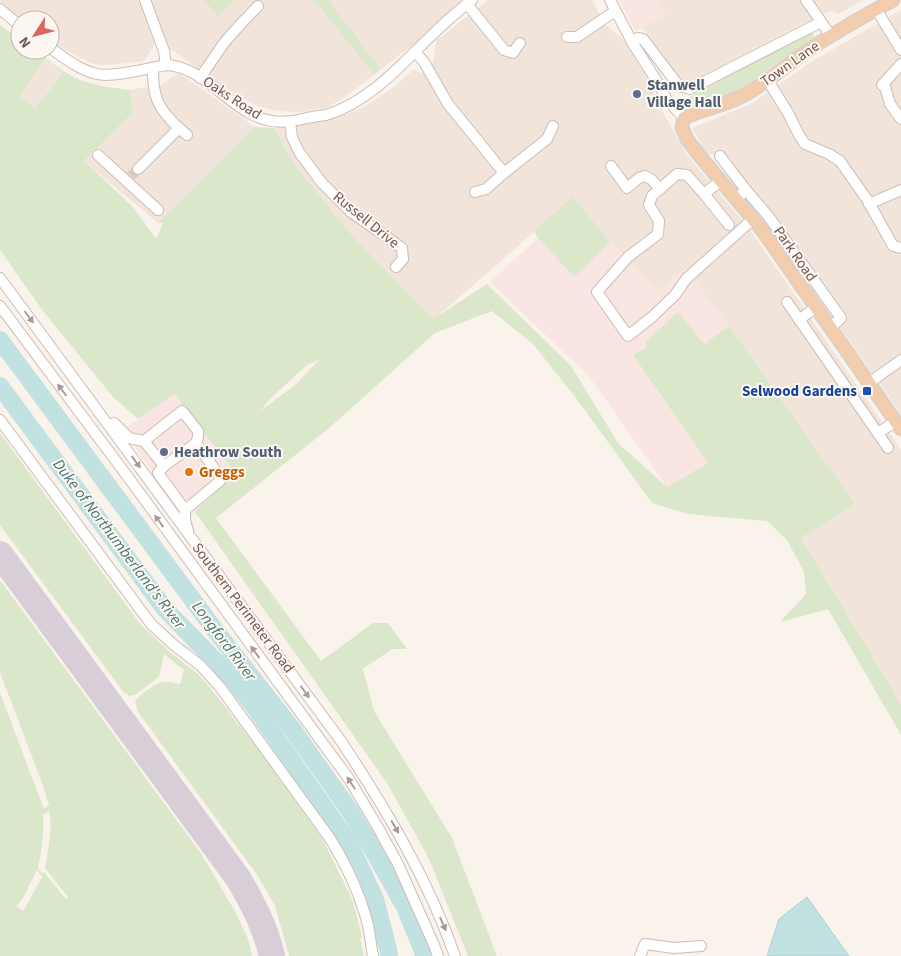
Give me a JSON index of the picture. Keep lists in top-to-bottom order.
{
  "streets": {
    "main road": ["Town Lane", "Park Road"],
    "street": ["Oaks Road", "Russell Drive", "Southern Perimeter Road"]
  },
  "crossings": [
    ["Town Lane", "Park Road"],
    ["Oaks Road", "Russell Drive"]
  ],
  "water": ["Duke of Northumberland's River", "Longford River"],
  "places": {
    "other": ["Stanwell Village Hall", "Heathrow South", "Greggs"],
    "transit": ["Selwood Gardens"]
  },
  "north": "bottom left"
}
